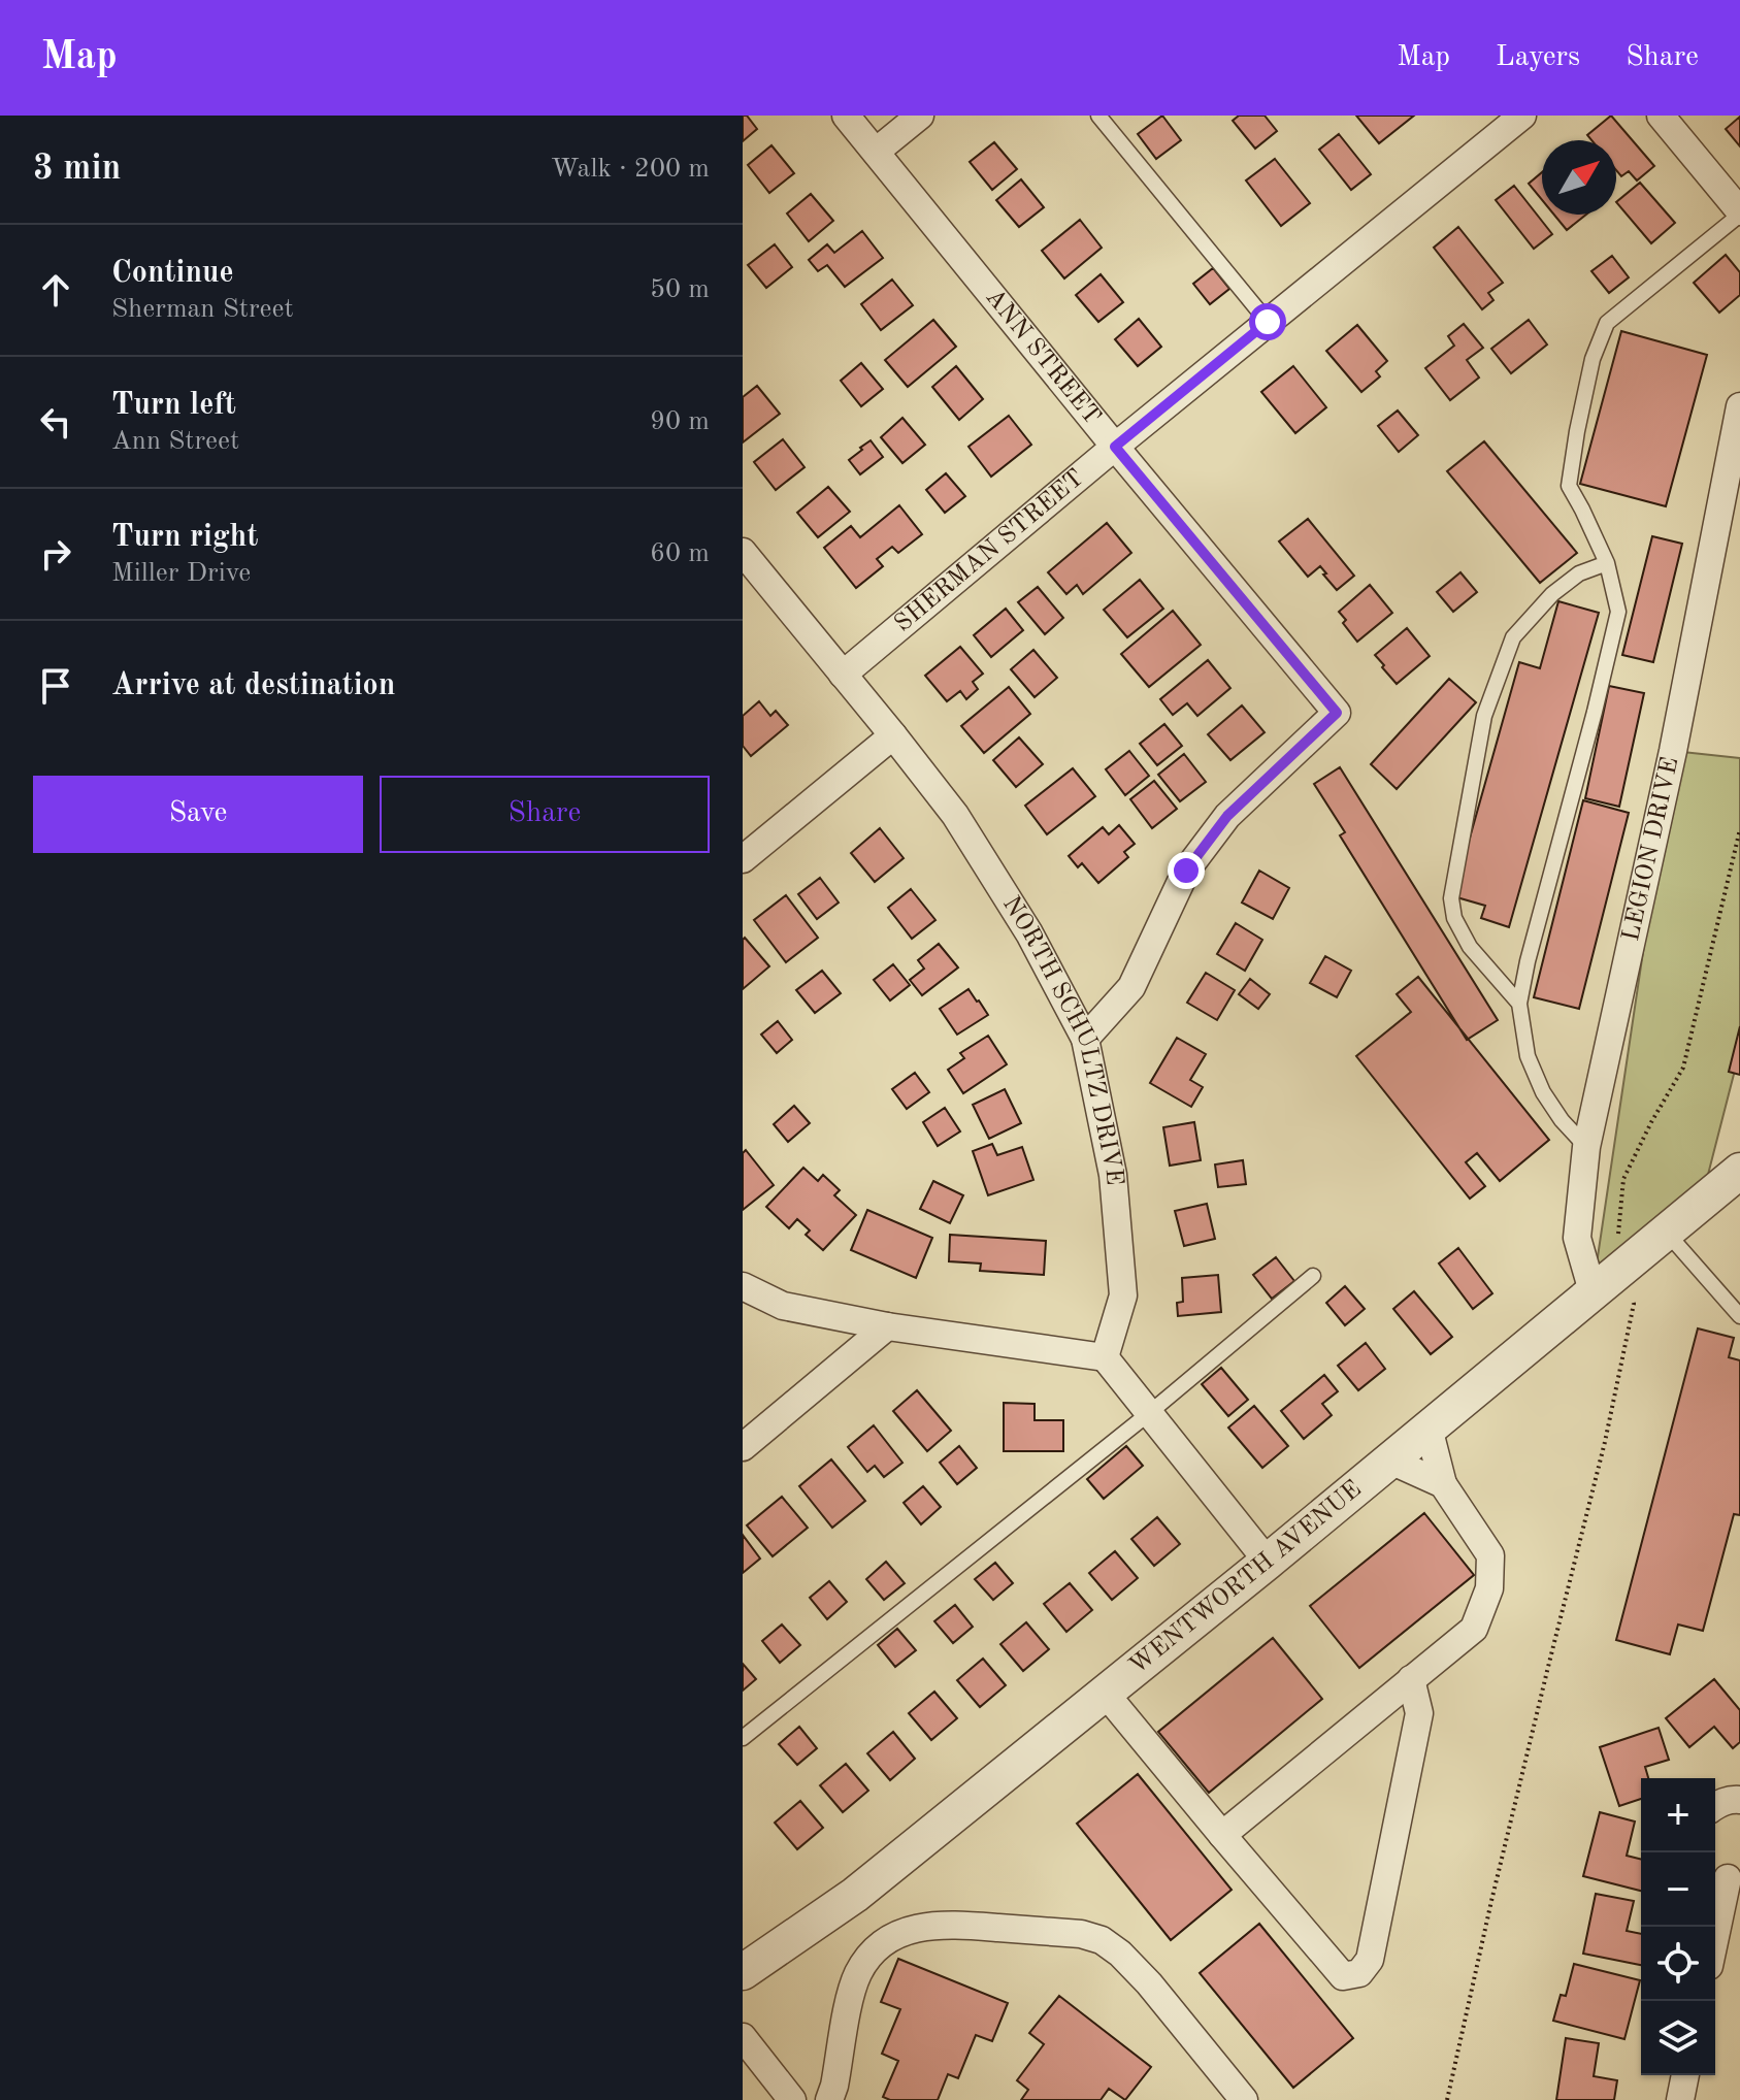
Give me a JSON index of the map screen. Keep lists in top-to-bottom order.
{
  "streets": {
    "street": [
      "ANN STREET",
      "SHERMAN STREET",
      "LEGION DRIVE",
      "NORTH SCHULTZ DRIVE",
      "WENTWORTH AVENUE"
    ]
  },
  "crossings": [
    ["ANN STREET", "SHERMAN STREET"],
    ["ANN STREET", "NORTH SCHULTZ DRIVE"],
    ["SHERMAN STREET", "NORTH SCHULTZ DRIVE"],
    ["LEGION DRIVE", "WENTWORTH AVENUE"]
  ],
  "north": "top right",
  "page": {
    "header": "Map",
    "nav": ["Map", "Layers", "Share"],
    "heading": ["3 min", "Walk · 200 m"],
    "list": [
      ["Continue", "Sherman Street", "50 m"],
      ["Turn left", "Ann Street", "90 m"],
      ["Turn right", "Miller Drive", "60 m"],
      "Arrive at destination"
    ],
    "buttons": ["Save", "Share"],
    "map_buttons": ["+", "−"]
  }
}
